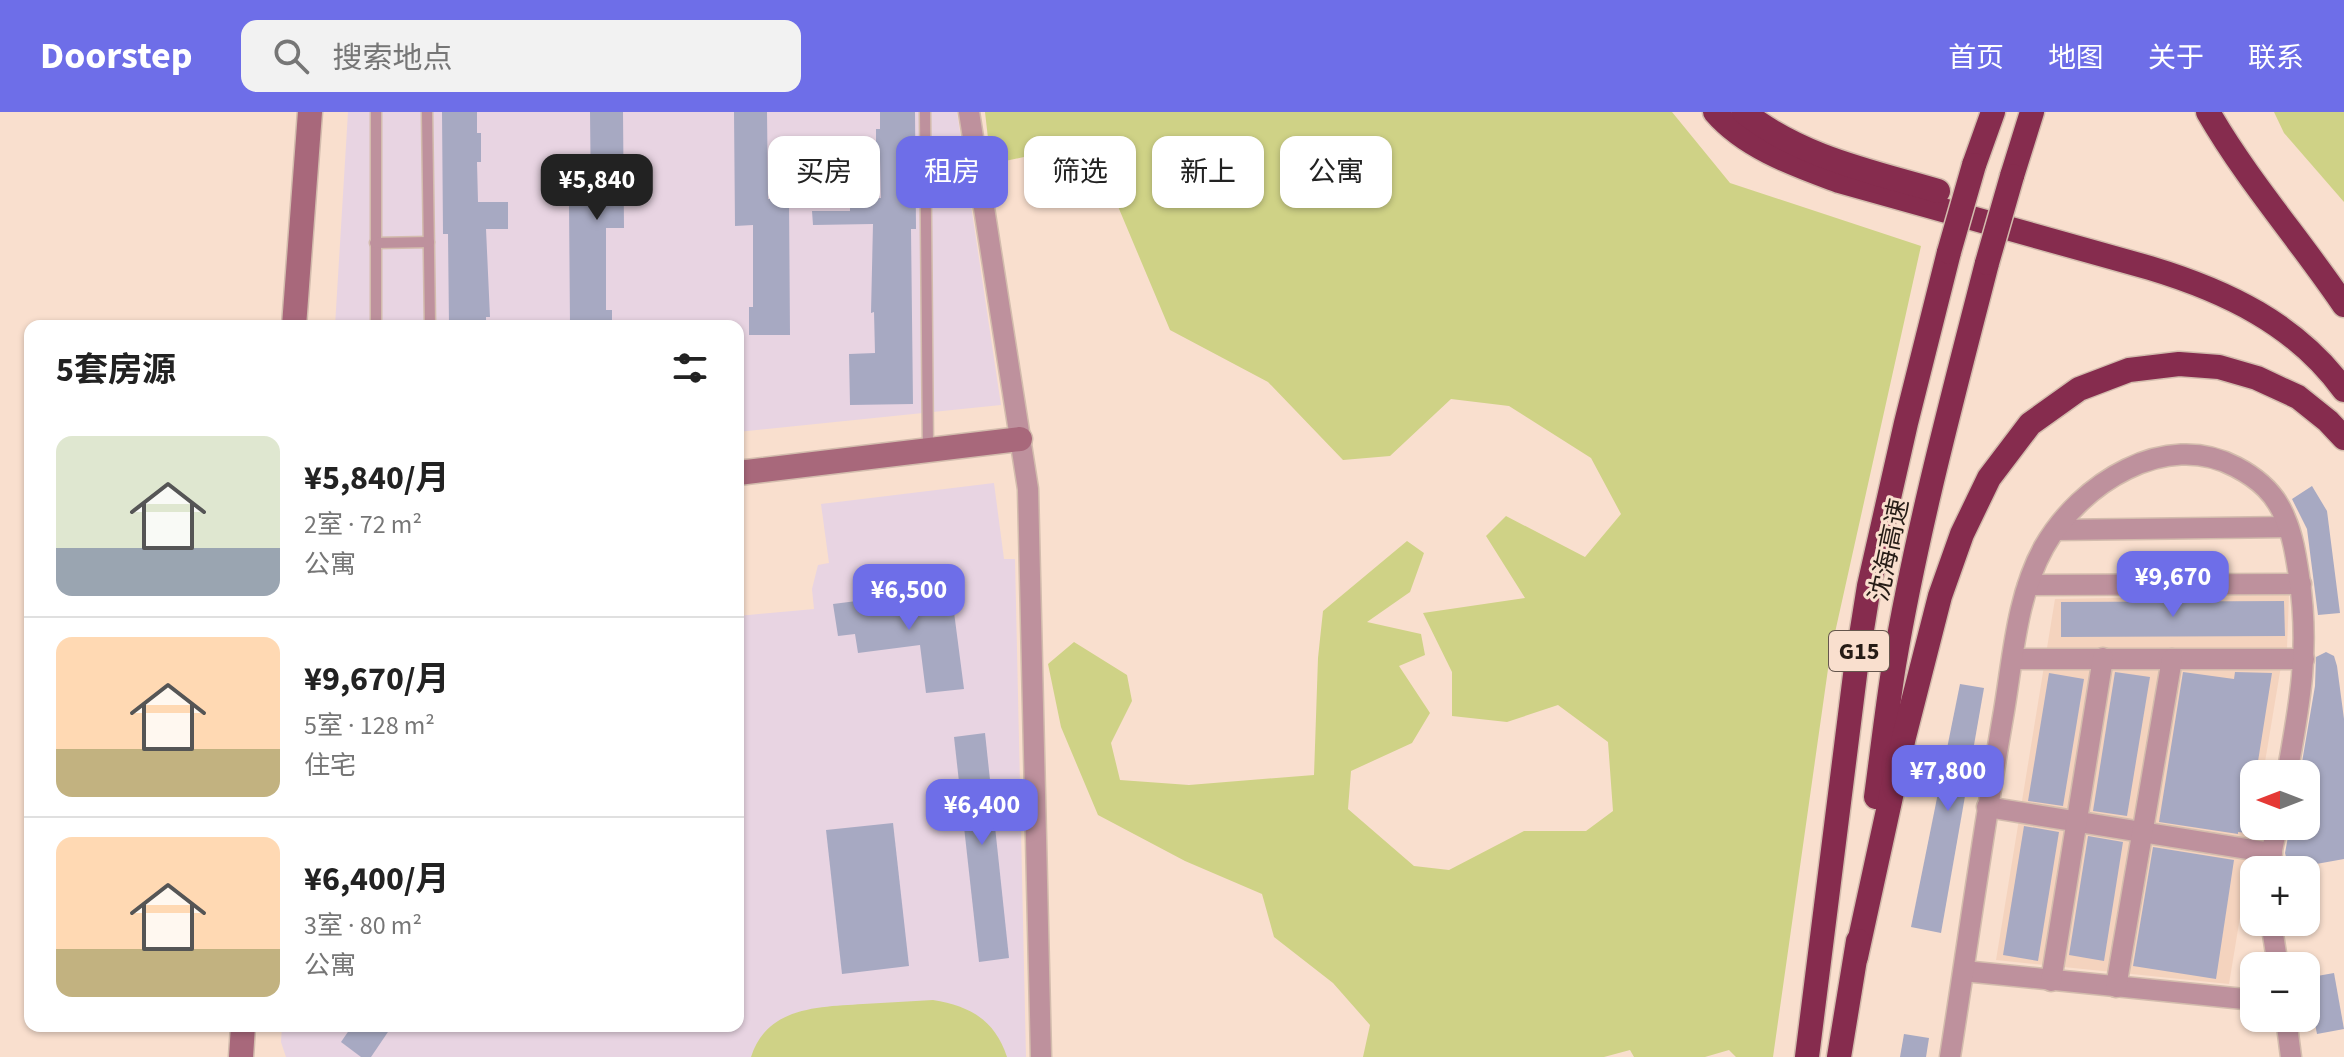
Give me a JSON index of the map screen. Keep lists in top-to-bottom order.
{
  "streets": {
    "highway": ["沈海高速", "G15"]
  },
  "north": "left",
  "page": {
    "header": "Doorstep",
    "search": "搜索地点",
    "nav": [
      "首页",
      "地图",
      "关于",
      "联系"
    ],
    "chip": [
      "买房",
      "租房",
      "筛选",
      "新上",
      "公寓"
    ],
    "price": [
      "¥5,840",
      "¥9,670",
      "¥6,500",
      "¥7,800",
      "¥6,400"
    ],
    "heading": "5套房源",
    "list": [
      {
        "name": "¥5,840/月",
        "note": "2室 · 72 m² · 公寓"
      },
      {
        "name": "¥9,670/月",
        "note": "5室 · 128 m² · 住宅"
      },
      {
        "name": "¥6,400/月",
        "note": "3室 · 80 m² · 公寓"
      }
    ],
    "map_buttons": ["+", "−"]
  }
}
